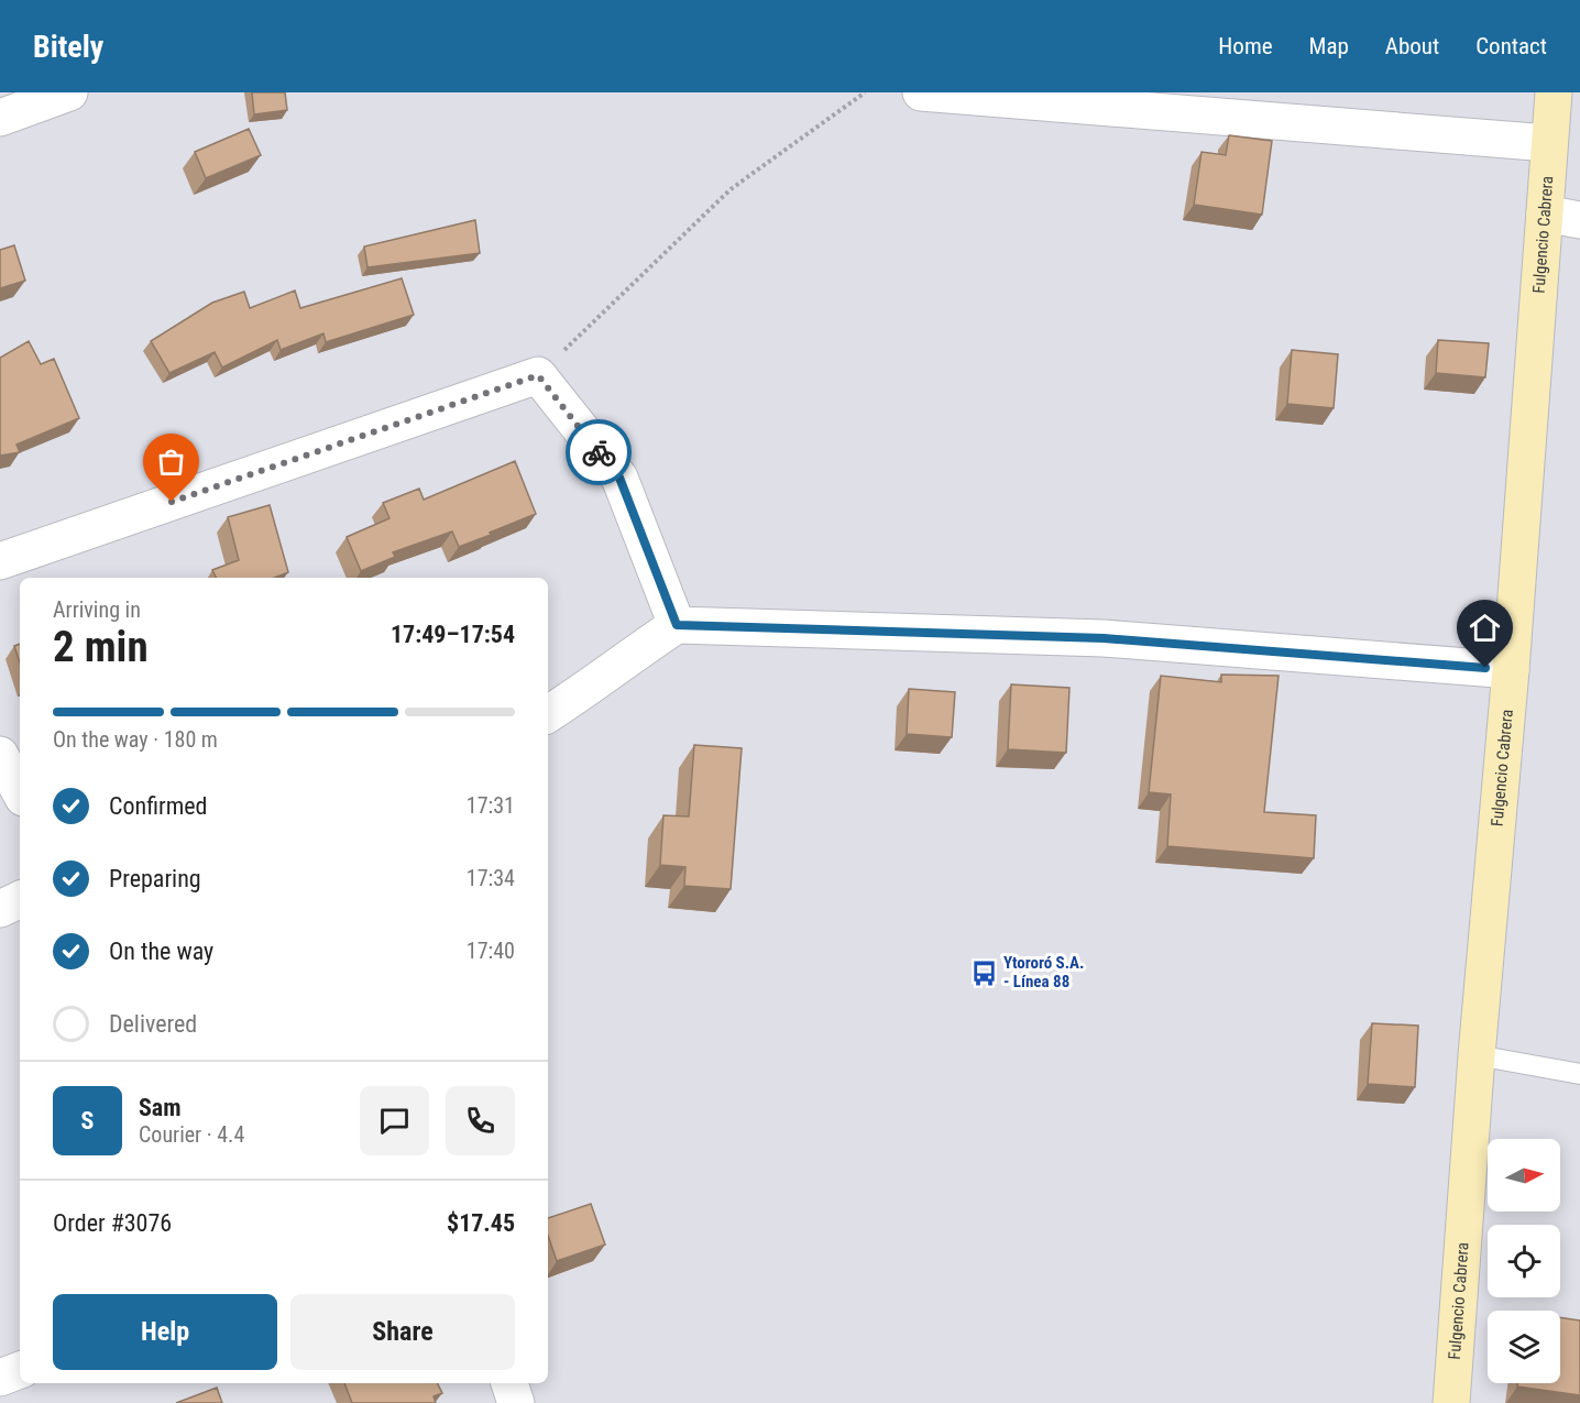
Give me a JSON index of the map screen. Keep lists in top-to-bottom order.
{
  "streets": {
    "main road": ["Fulgencio Cabrera"]
  },
  "places": {
    "bus stop": ["Ytororó S.A. - Línea 88"]
  },
  "north": "right",
  "page": {
    "header": "Bitely",
    "nav": [
      "Home",
      "Map",
      "About",
      "Contact"
    ],
    "heading": ["2 min", "Arriving in", "17:49–17:54"],
    "panel": [
      "Sam",
      "Courier · 4.4",
      "Order #3076",
      "$17.45"
    ],
    "bar": "On the way · 180 m",
    "list": [
      ["Confirmed", "17:31"],
      ["Preparing", "17:34"],
      ["On the way", "17:40"],
      "Delivered"
    ],
    "round": "S",
    "buttons": ["Help", "Share"]
  }
}
